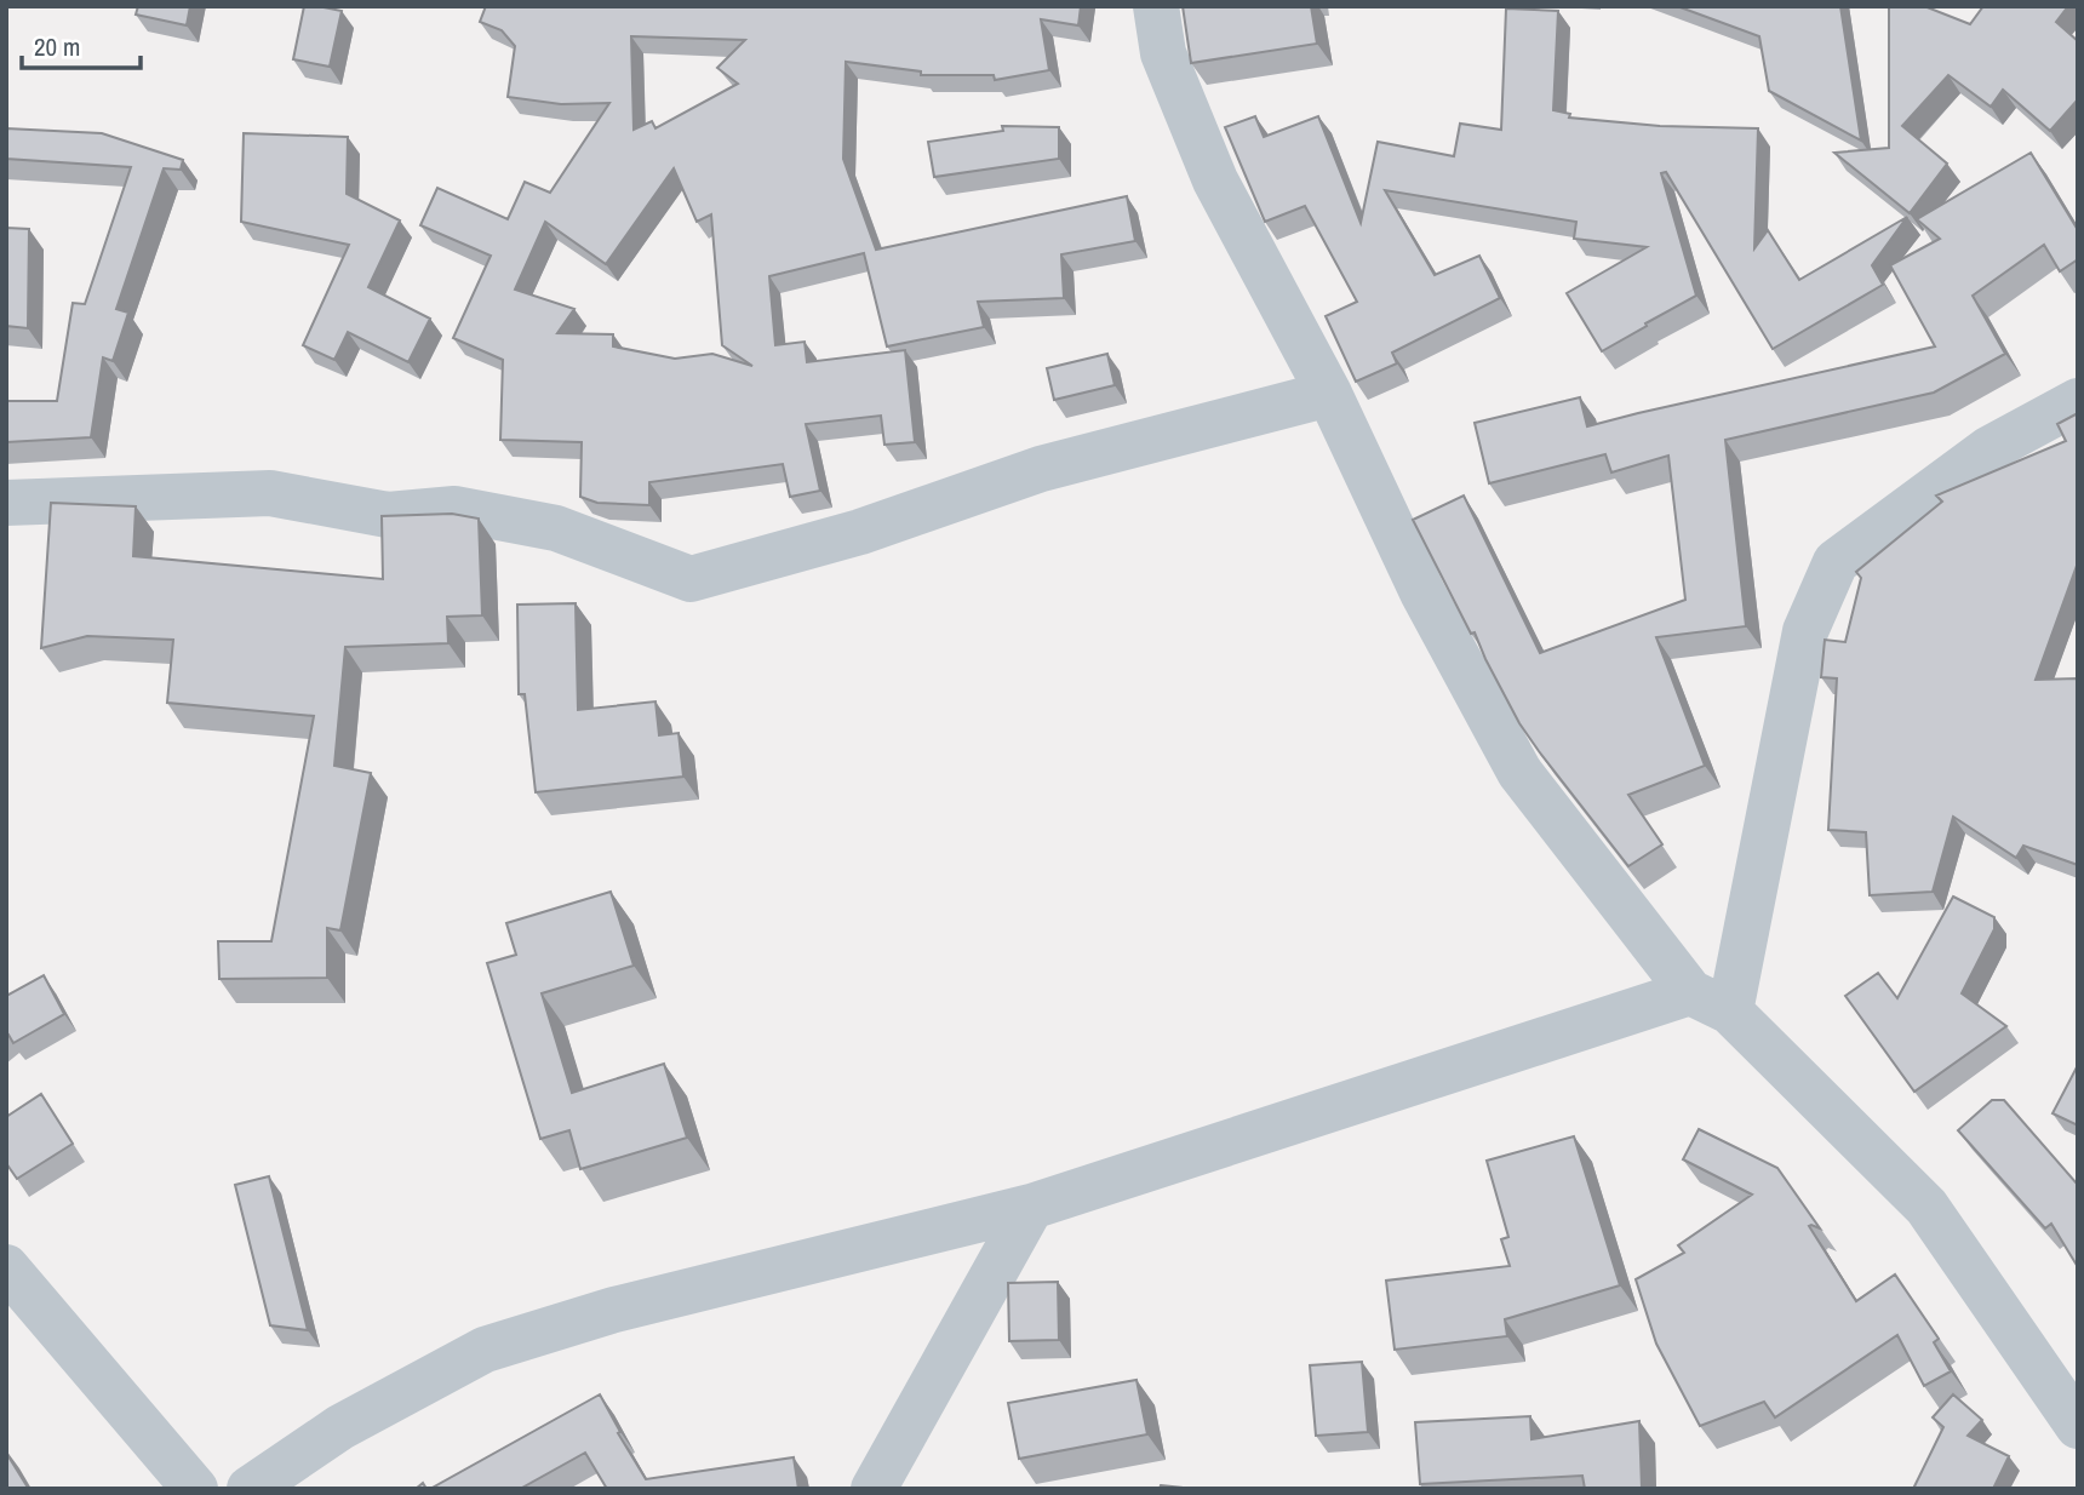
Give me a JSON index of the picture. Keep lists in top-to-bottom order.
{
  "scale_bar": "20 m"
}
